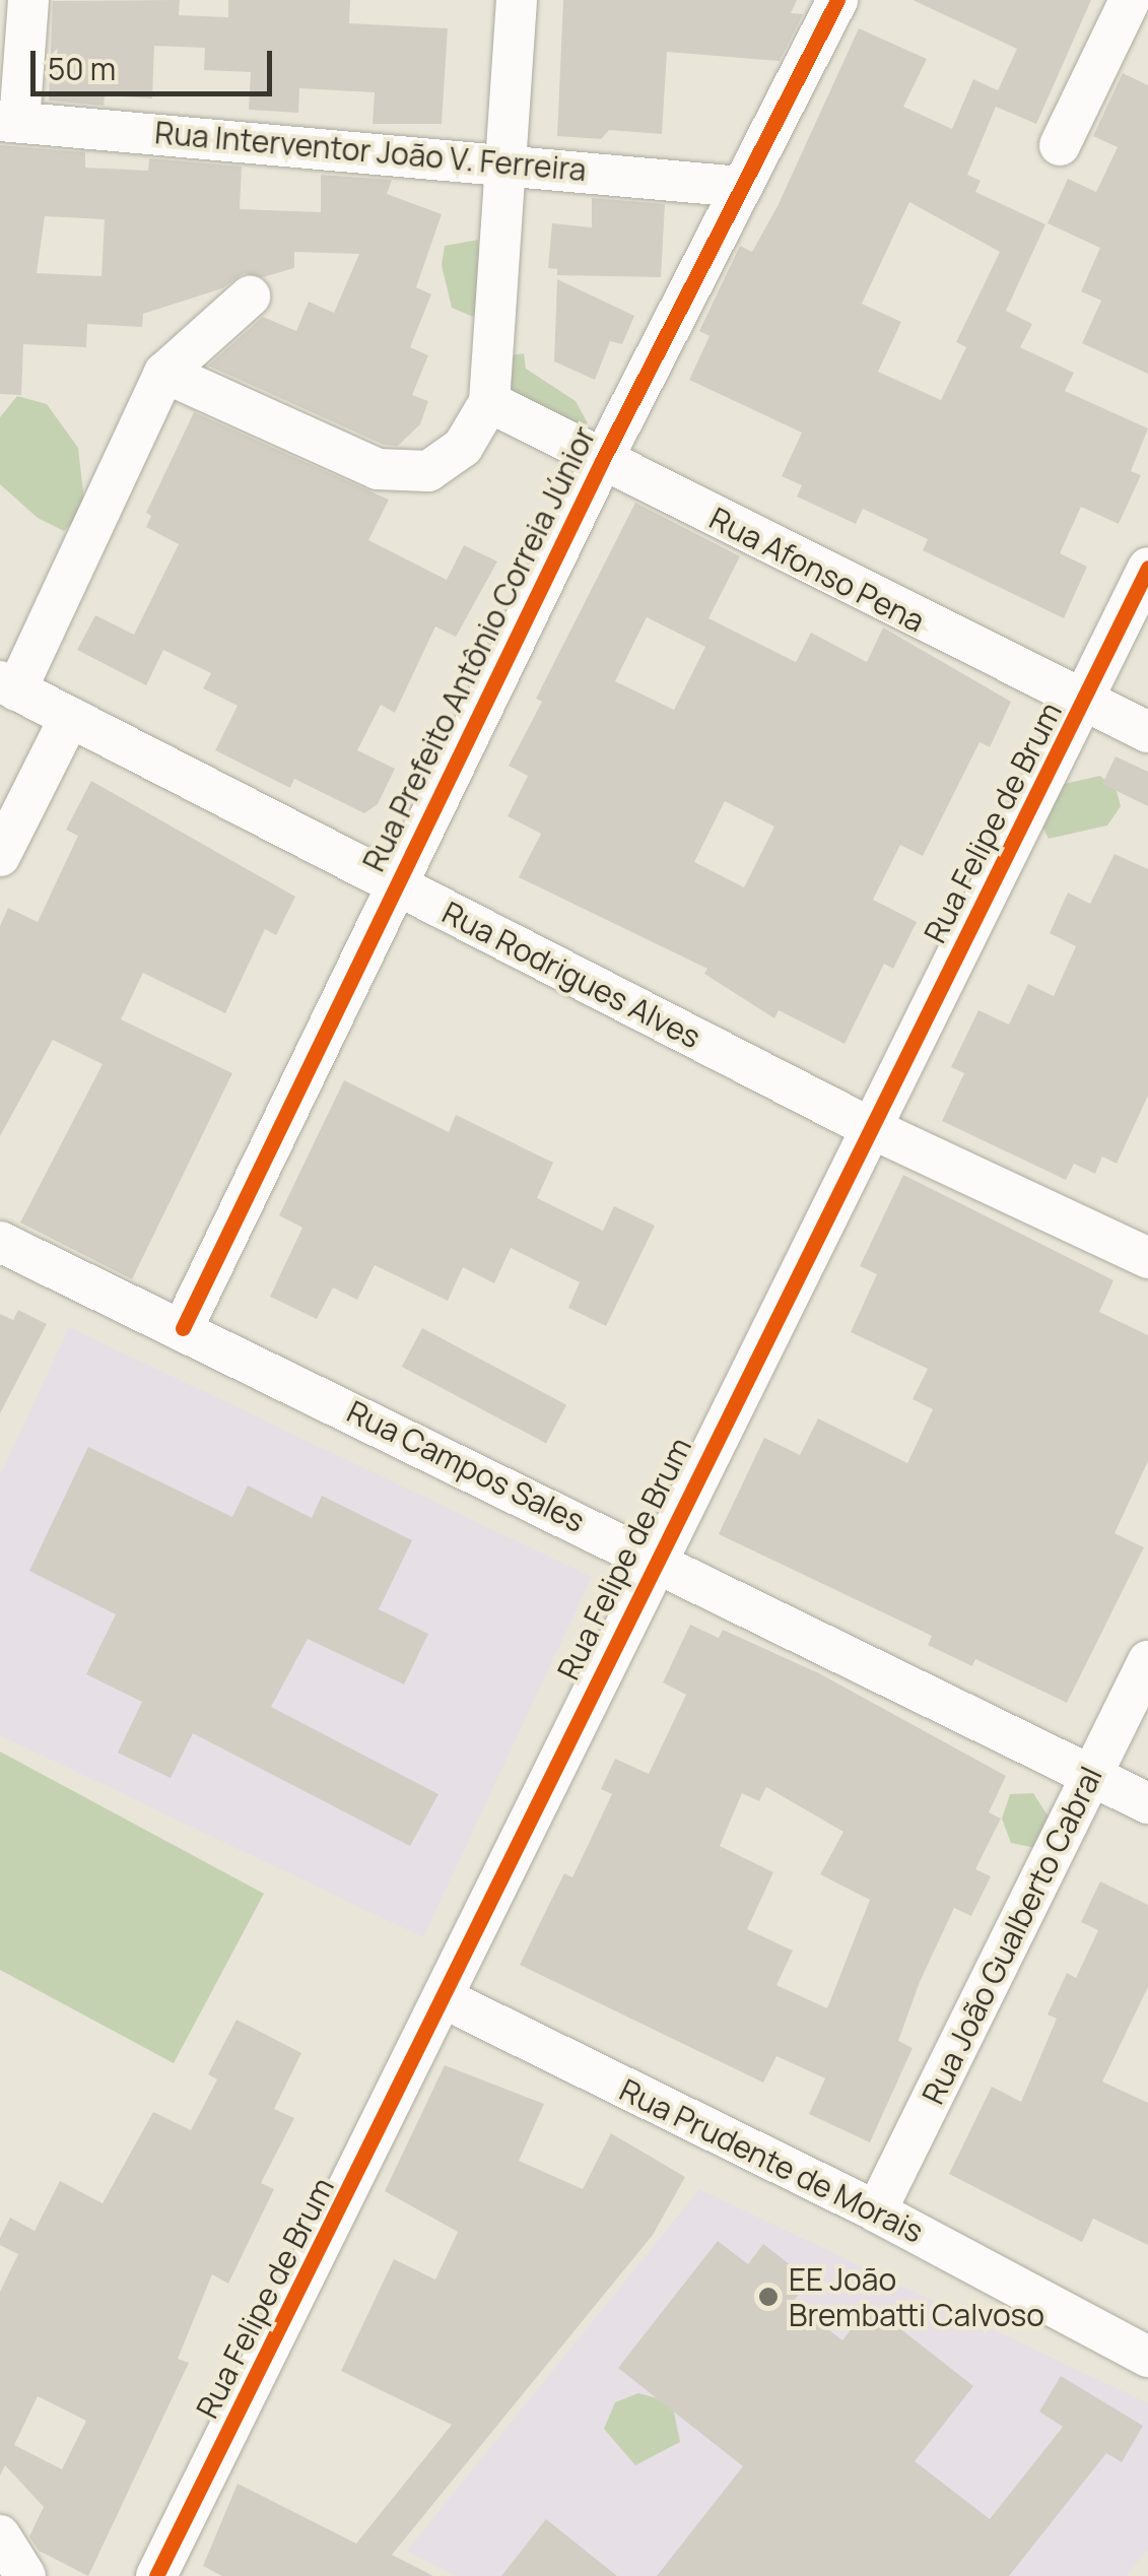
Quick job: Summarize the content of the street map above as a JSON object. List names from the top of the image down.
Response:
{
  "streets": {
    "street": [
      "Rua Interventor João V. Ferreira",
      "Rua Afonso Pena",
      "Rua Prefeito Antônio Correia Júnior",
      "Rua Felipe de Brum",
      "Rua Rodrigues Alves",
      "Rua Campos Sales",
      "Rua João Gualberto Cabral",
      "Rua Prudente de Morais"
    ]
  },
  "crossings": [
    ["Rua Interventor João V. Ferreira", "Rua Prefeito Antônio Correia Júnior"],
    ["Rua Afonso Pena", "Rua Prefeito Antônio Correia Júnior"],
    ["Rua Afonso Pena", "Rua Felipe de Brum"],
    ["Rua Prefeito Antônio Correia Júnior", "Rua Rodrigues Alves"],
    ["Rua Prefeito Antônio Correia Júnior", "Rua Campos Sales"],
    ["Rua Felipe de Brum", "Rua Rodrigues Alves"],
    ["Rua Felipe de Brum", "Rua Campos Sales"],
    ["Rua Felipe de Brum", "Rua Prudente de Morais"],
    ["Rua Campos Sales", "Rua João Gualberto Cabral"],
    ["Rua João Gualberto Cabral", "Rua Prudente de Morais"]
  ],
  "places": ["EE João Brembatti Calvoso"],
  "scale_bar": "50 m"
}
